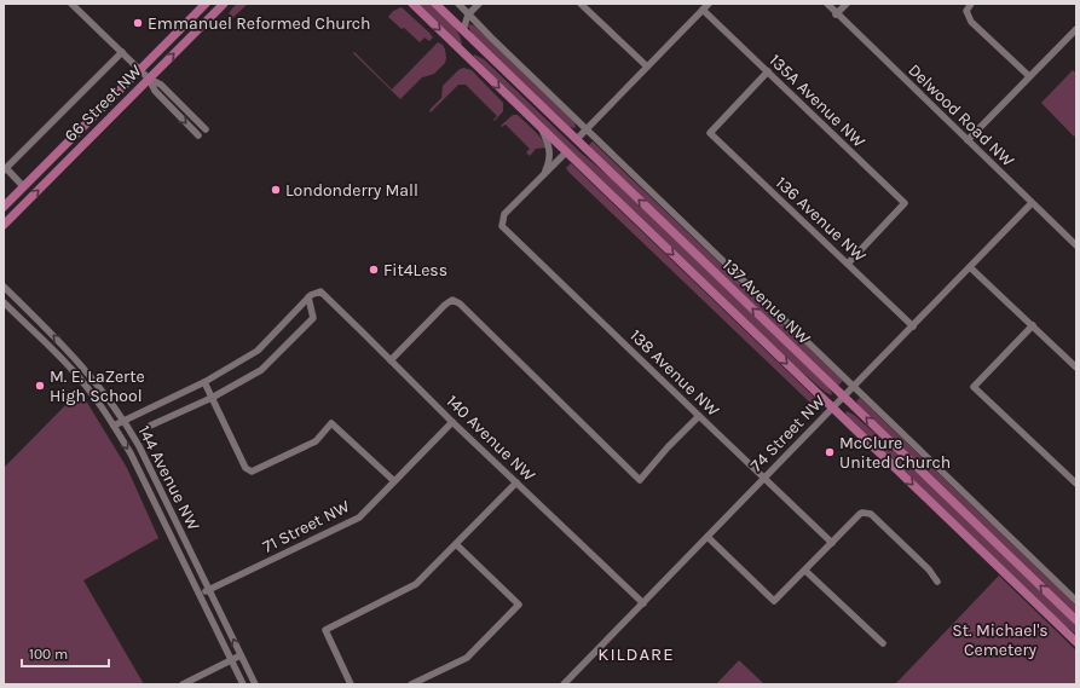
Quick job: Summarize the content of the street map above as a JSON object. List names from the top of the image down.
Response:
{
  "streets": {
    "main road": ["66 Street NW", "137 Avenue NW"],
    "street": [
      "135A Avenue NW",
      "Delwood Road NW",
      "136 Avenue NW",
      "138 Avenue NW",
      "74 Street NW",
      "140 Avenue NW",
      "144 Avenue NW",
      "71 Street NW"
    ]
  },
  "crossings": [
    ["135A Avenue NW", "136 Avenue NW"],
    ["Delwood Road NW", "74 Street NW"],
    ["136 Avenue NW", "74 Street NW"],
    ["137 Avenue NW", "138 Avenue NW"],
    ["137 Avenue NW", "74 Street NW"],
    ["138 Avenue NW", "74 Street NW"],
    ["74 Street NW", "140 Avenue NW"],
    ["140 Avenue NW", "71 Street NW"],
    ["144 Avenue NW", "71 Street NW"]
  ],
  "districts": ["KILDARE"],
  "parks": ["St. Michael's Cemetery"],
  "places": [
    "Emmanuel Reformed Church",
    "Londonderry Mall",
    "Fit4Less",
    "M. E. LaZerte High School",
    "McClure United Church"
  ],
  "scale_bar": "100 m"
}
